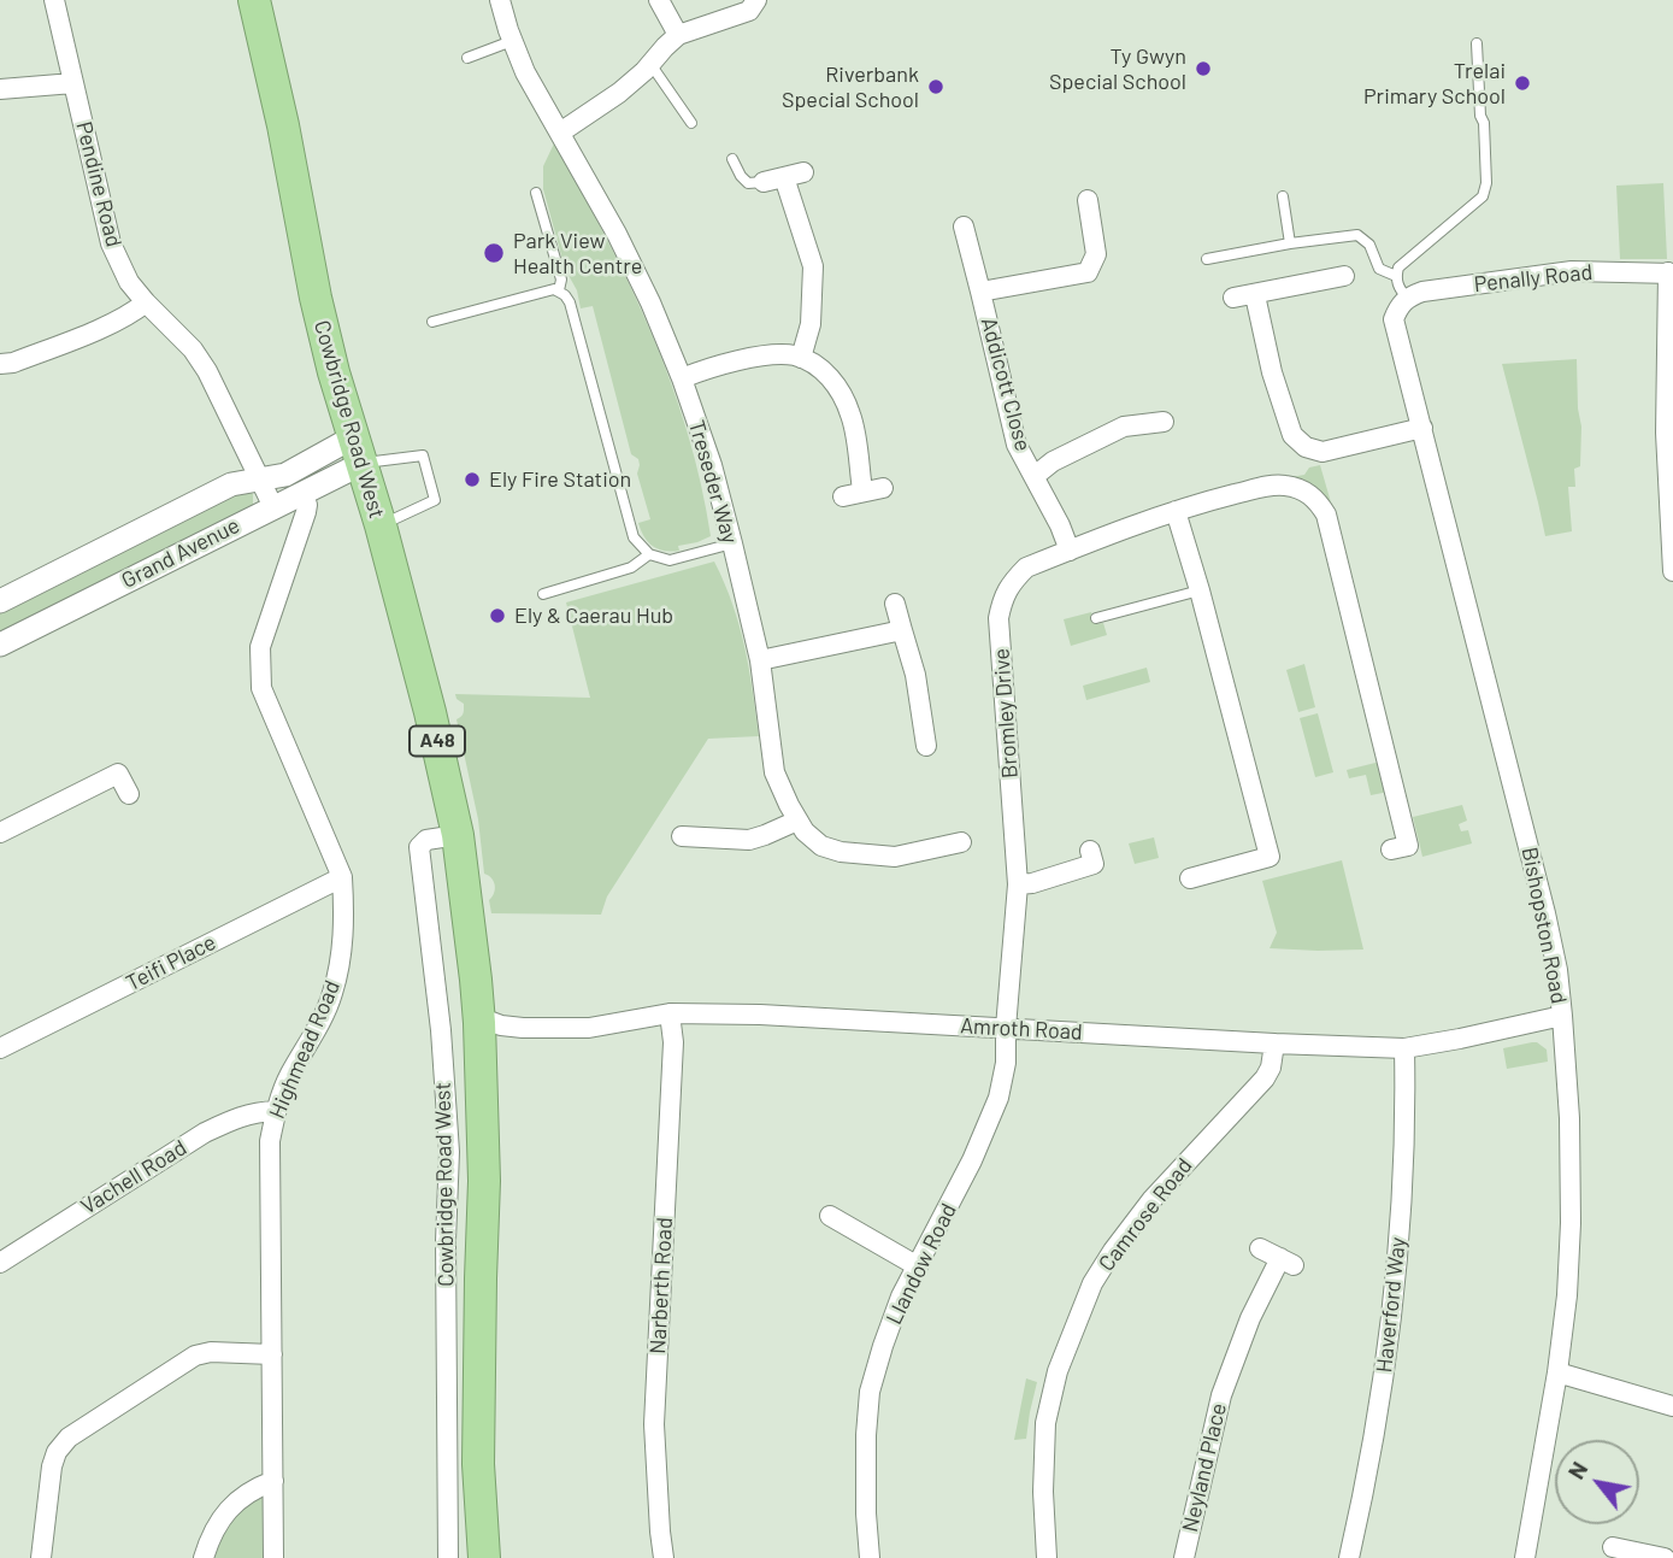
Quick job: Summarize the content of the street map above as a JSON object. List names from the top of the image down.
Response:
{
  "streets": {
    "highway": ["Cowbridge Road West", "A48"],
    "street": [
      "Pendine Road",
      "Penally Road",
      "Addicott Close",
      "Treseder Way",
      "Grand Avenue",
      "Bromley Drive",
      "Bishopston Road",
      "Teifi Place",
      "Amroth Road",
      "Highmead Road",
      "Vachell Road",
      "Camrose Road",
      "Llandow Road",
      "Narberth Road",
      "Haverford Way",
      "Neyland Place"
    ]
  },
  "crossings": [
    ["Pendine Road", "Grand Avenue"],
    ["Penally Road", "Bishopston Road"],
    ["Addicott Close", "Bromley Drive"],
    ["Cowbridge Road West", "Grand Avenue"],
    ["Cowbridge Road West", "Amroth Road"],
    ["Grand Avenue", "Highmead Road"],
    ["Bromley Drive", "Amroth Road"],
    ["Bromley Drive", "Llandow Road"],
    ["Bishopston Road", "Amroth Road"],
    ["Teifi Place", "Highmead Road"],
    ["Amroth Road", "Camrose Road"],
    ["Amroth Road", "Llandow Road"],
    ["Amroth Road", "Narberth Road"],
    ["Amroth Road", "Haverford Way"],
    ["Highmead Road", "Vachell Road"]
  ],
  "places": [
    "Ty Gwyn Special School",
    "Trelai Primary School",
    "Riverbank Special School",
    "Park View Health Centre",
    "Ely Fire Station",
    "Ely & Caerau Hub"
  ],
  "north": "top left"
}
